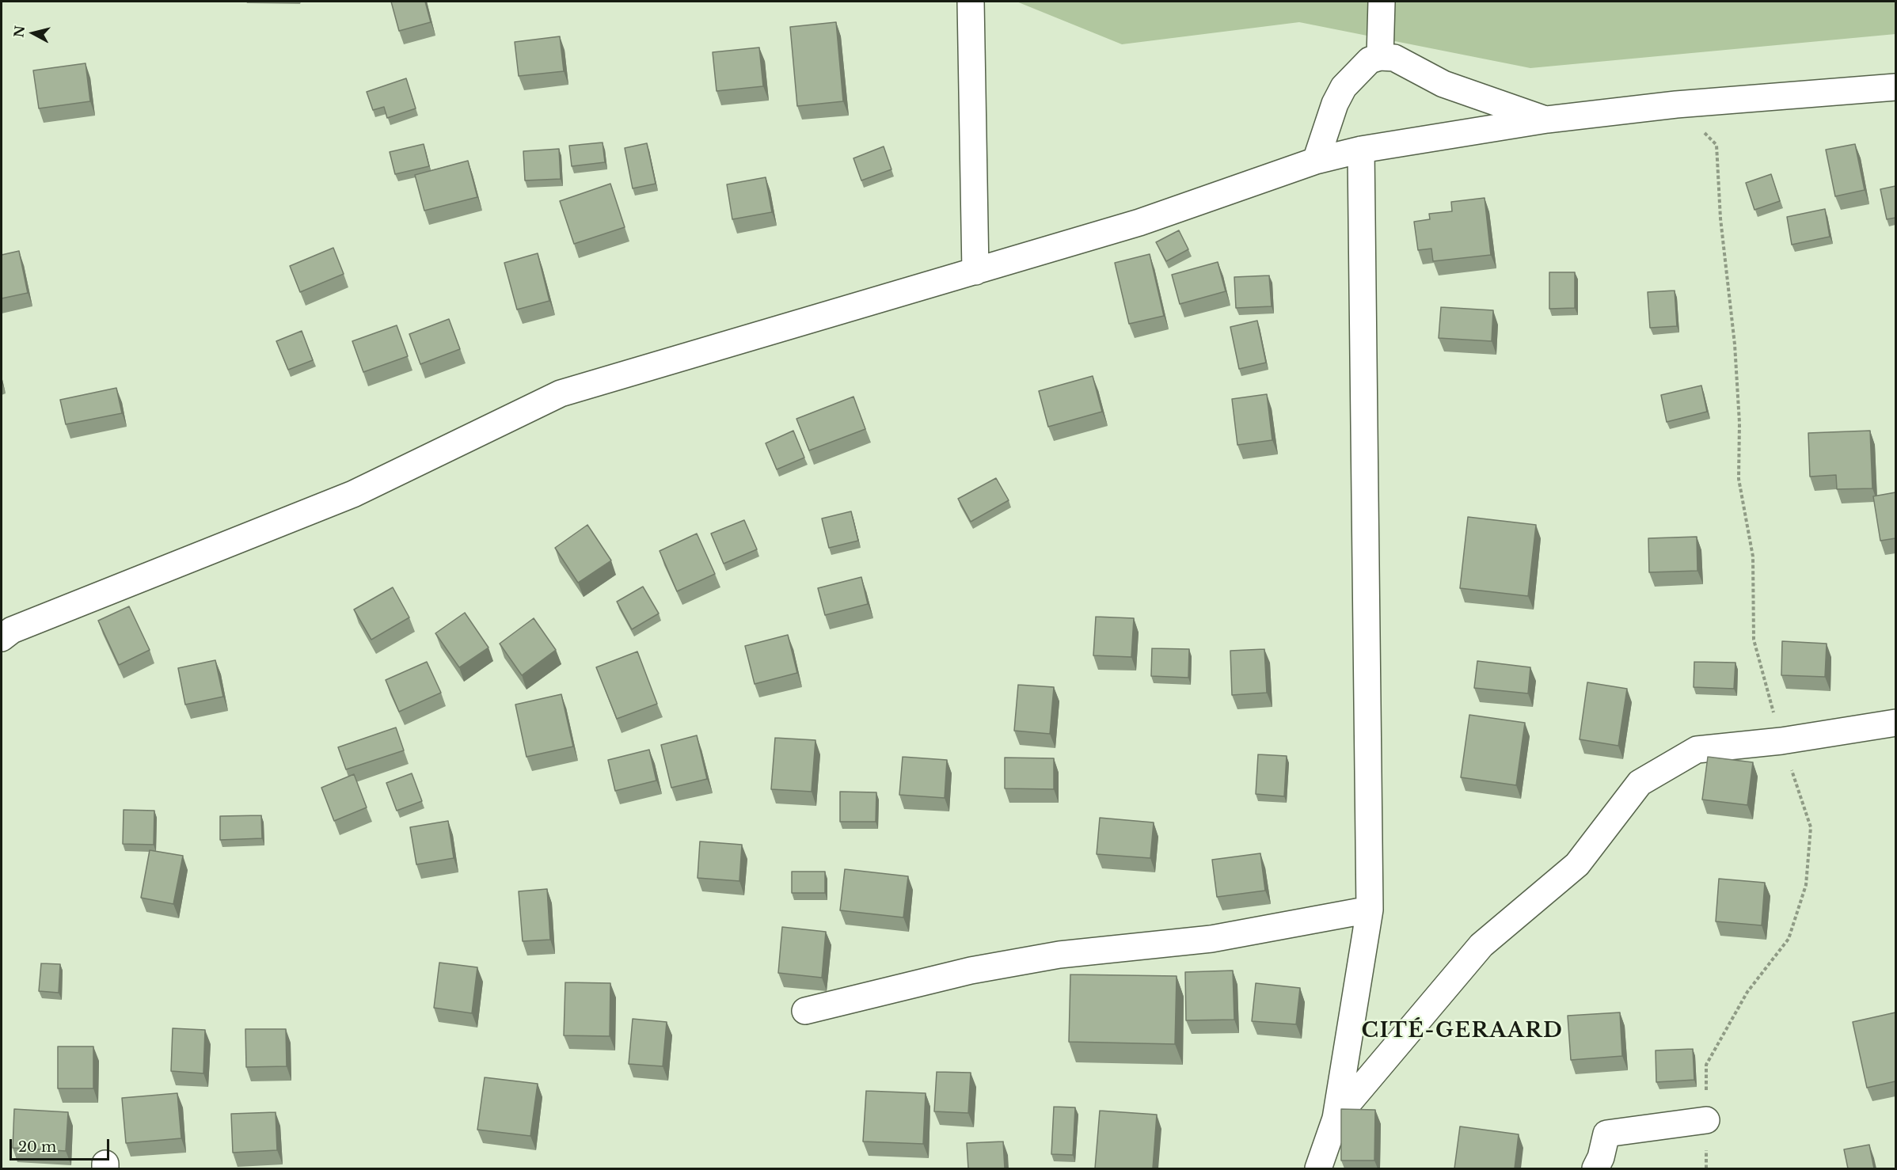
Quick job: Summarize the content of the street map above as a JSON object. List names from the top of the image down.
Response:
{
  "districts": ["CITÉ-GERAARD"],
  "scale_bar": "20 m",
  "north": "left"
}
